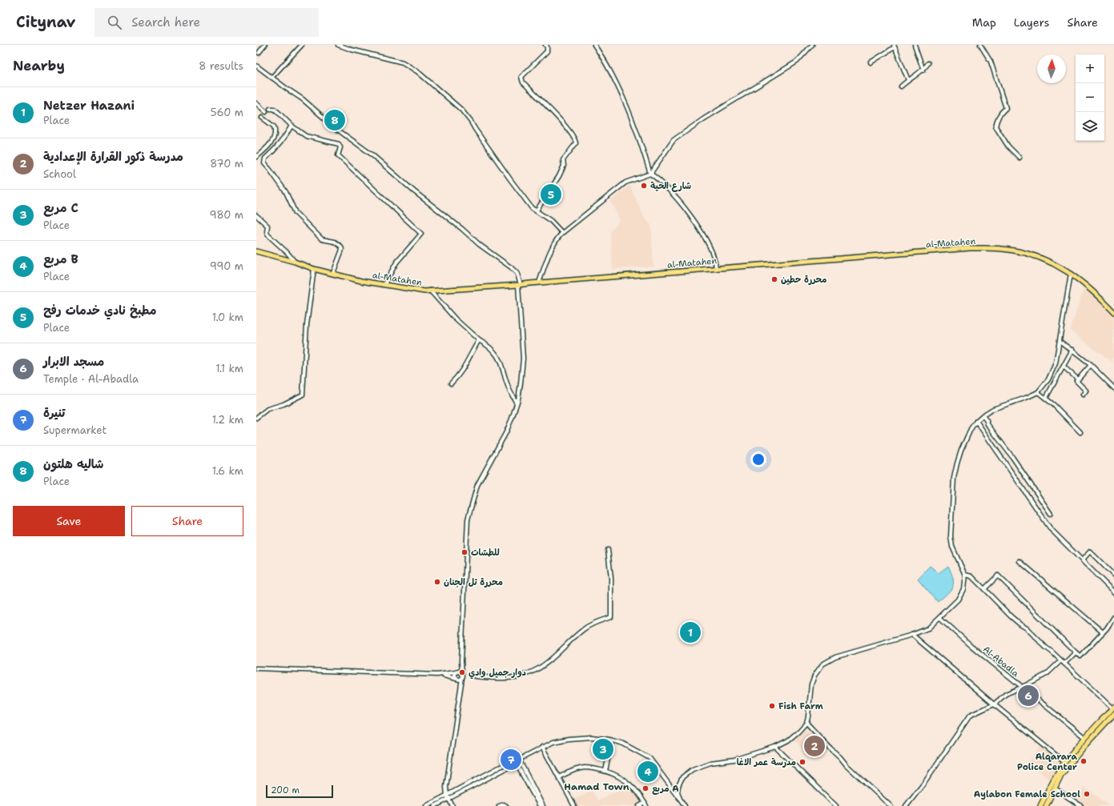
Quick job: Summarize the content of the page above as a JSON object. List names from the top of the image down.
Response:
{
  "streets": {
    "main road": ["al-Matahen"],
    "street": ["Al-Abadla"]
  },
  "districts": ["Hamad Town"],
  "places": [
    "شارع الحية",
    "محررة حطين",
    "للطشات",
    "محررة تل الجنان",
    "دوار جميل وادي",
    "Fish Farm",
    "Alqarara Police Center",
    "مدرسة عمر الاغا",
    "مربع A",
    "Aylabon Female School"
  ],
  "scale_bar": "200 m",
  "north": "top",
  "page": {
    "header": "Citynav",
    "search": "Search here",
    "nav": ["Map", "Layers", "Share"],
    "heading": ["Nearby", "8 results"],
    "map_buttons": ["+", "−"],
    "list": [
      {
        "mark": "1",
        "name": "Netzer Hazani",
        "note": "Place",
        "value": "560 m"
      },
      {
        "mark": "2",
        "name": "مدرسة ذكور القرارة الإعدادية",
        "note": "School",
        "value": "870 m"
      },
      {
        "mark": "3",
        "name": "مربع C",
        "note": "Place",
        "value": "980 m"
      },
      {
        "mark": "4",
        "name": "مربع B",
        "note": "Place",
        "value": "990 m"
      },
      {
        "mark": "5",
        "name": "مطبخ نادي خدمات رفح",
        "note": "Place",
        "value": "1.0 km"
      },
      {
        "mark": "6",
        "name": "مسجد الابرار",
        "note": "Temple · Al-Abadla",
        "value": "1.1 km"
      },
      {
        "mark": "7",
        "name": "تنيرة",
        "note": "Supermarket",
        "value": "1.2 km"
      },
      {
        "mark": "8",
        "name": "شاليه هلتون",
        "note": "Place",
        "value": "1.6 km"
      }
    ],
    "pins": [
      "8",
      "5",
      "1",
      "6",
      "2",
      "3",
      "7",
      "4"
    ],
    "buttons": ["Save", "Share"],
    "scale": "200 m"
  }
}
